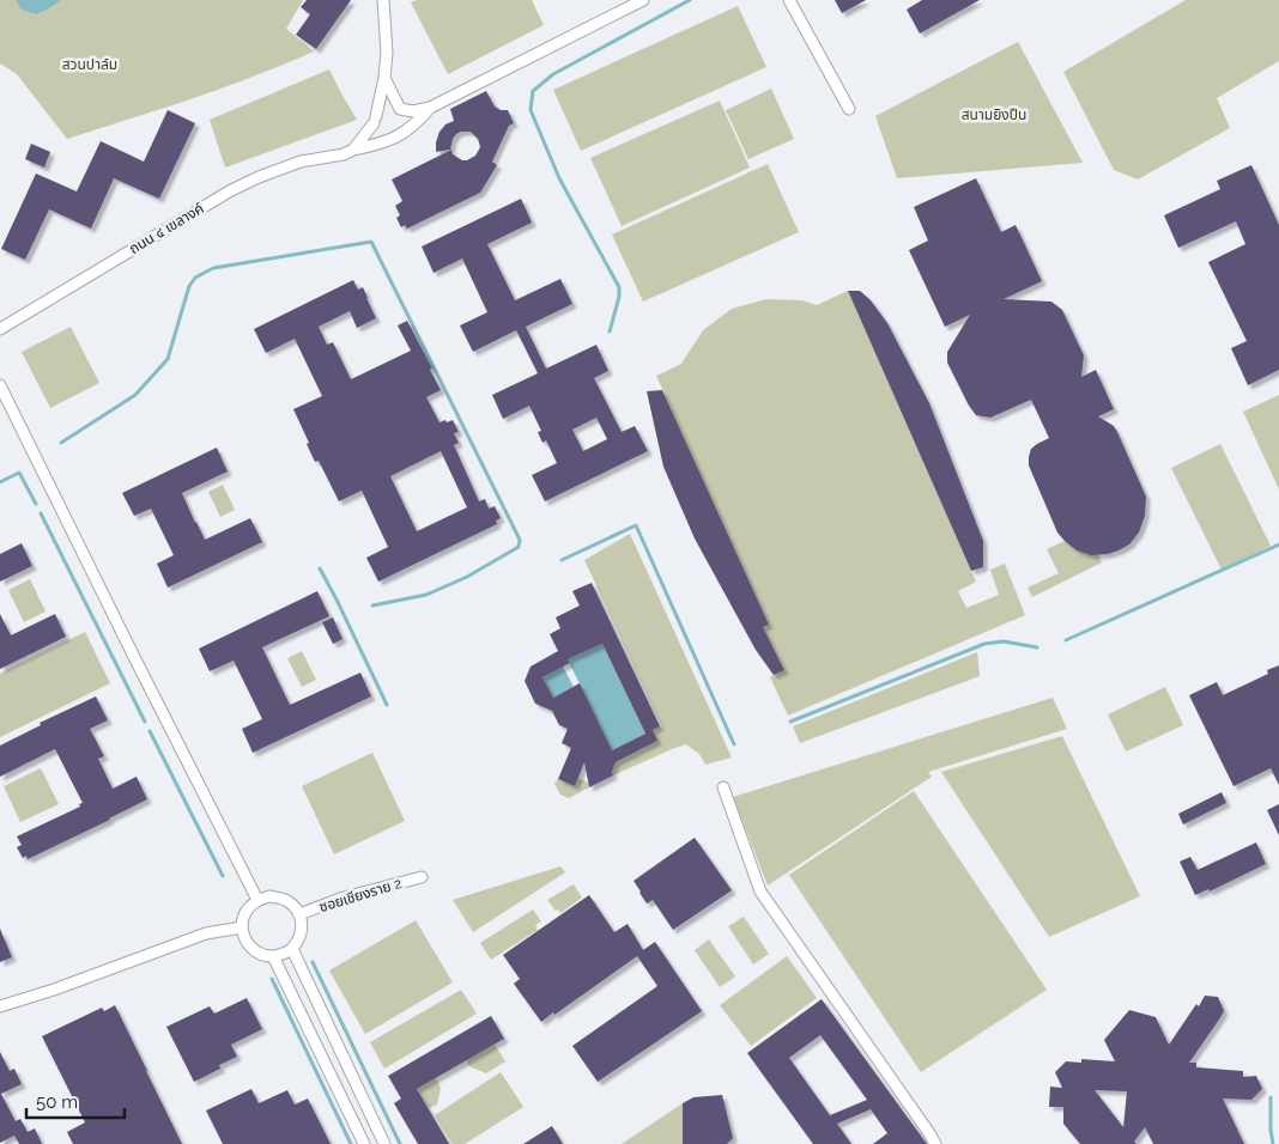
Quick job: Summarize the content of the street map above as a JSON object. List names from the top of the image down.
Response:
{
  "streets": {
    "street": ["ถนน ๔ เขลางค์", "ซอยเชียงราย 2"]
  },
  "parks": ["สวนปาล์ม", "สนามยิงปืน"],
  "scale_bar": "50 m"
}
